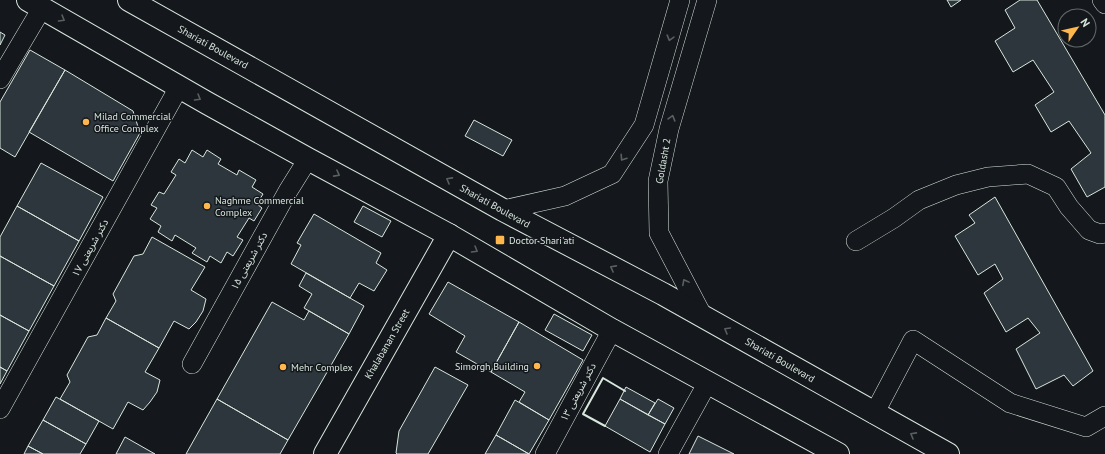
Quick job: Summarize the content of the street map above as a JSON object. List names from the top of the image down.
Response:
{
  "streets": {
    "main road": ["Shariati Boulevard", "Khalabanan Street"],
    "street": [
      "Goldasht 2",
      "۱۷ دکتر شریعتی",
      "۱۵ دکتر شریعتی",
      "۱۳ دکتر شریعتی"
    ]
  },
  "crossings": [
    ["Shariati Boulevard", "Goldasht 2"]
  ],
  "one_way": ["Goldasht 2"],
  "places": {
    "other": [
      "Milad Commercial Office Complex",
      "Naghme Commercial Complex",
      "Simorgh Building",
      "Mehr Complex"
    ],
    "transit": ["Doctor Shari'ati"]
  },
  "north": "top right"
}
